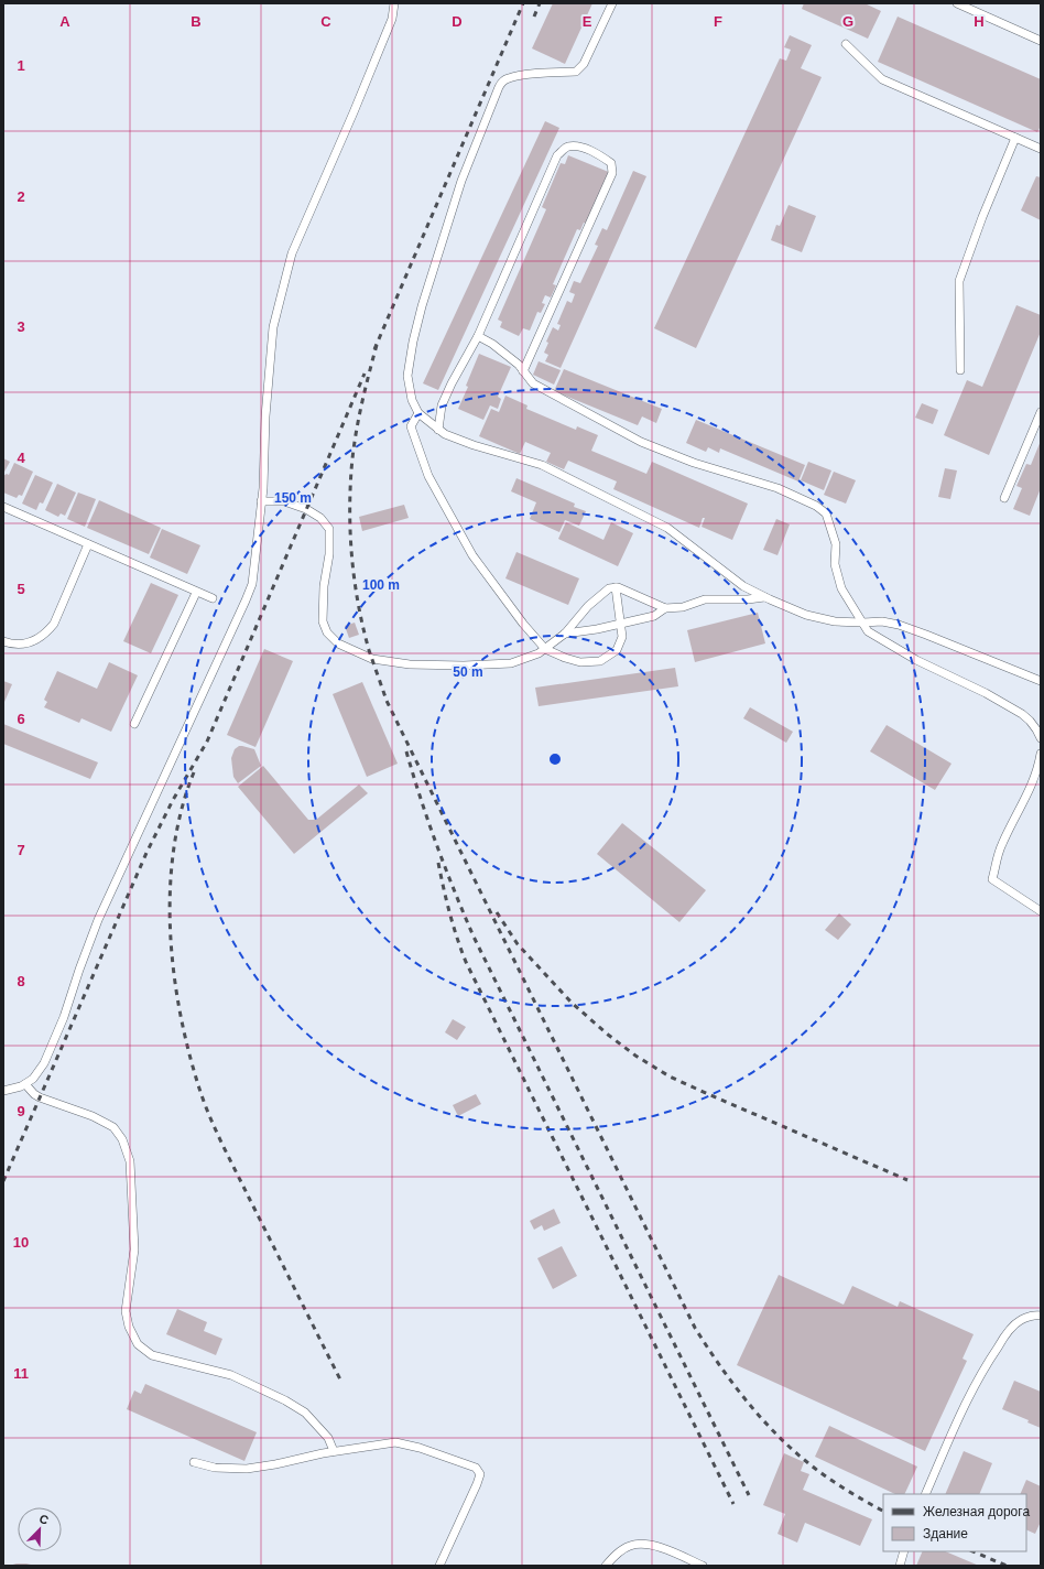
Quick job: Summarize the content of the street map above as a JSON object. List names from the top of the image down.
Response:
{
  "legend": ["Железная дорога", "Здание"],
  "north": "top right",
  "grid": {
    "columns": [
      "A",
      "B",
      "C",
      "D",
      "E",
      "F",
      "G",
      "H"
    ],
    "rows": [
      "1",
      "2",
      "3",
      "4",
      "5",
      "6",
      "7",
      "8",
      "9",
      "10",
      "11"
    ]
  },
  "rings": ["150 m", "100 m", "50 m"]
}
